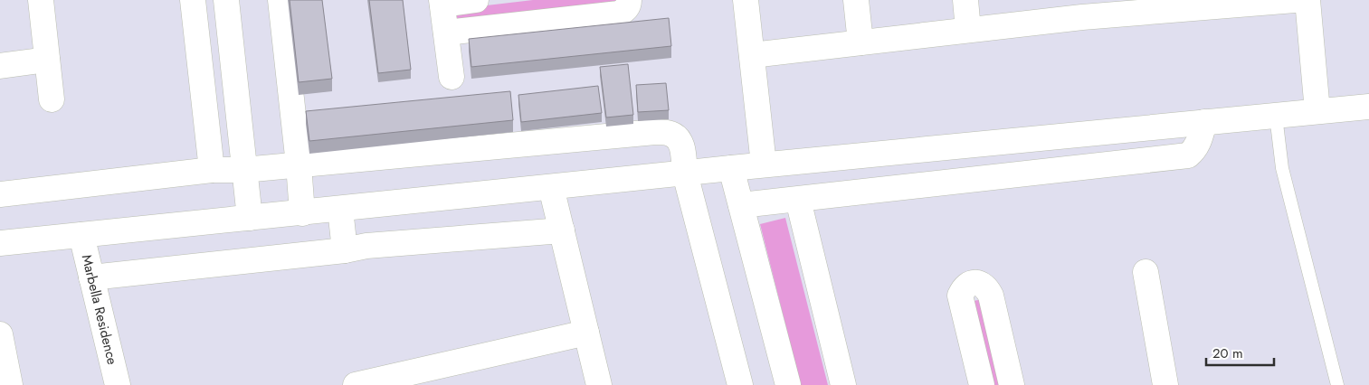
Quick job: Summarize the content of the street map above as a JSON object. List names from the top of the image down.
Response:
{
  "streets": {
    "street": ["Marbella Residence"]
  },
  "scale_bar": "20 m"
}
